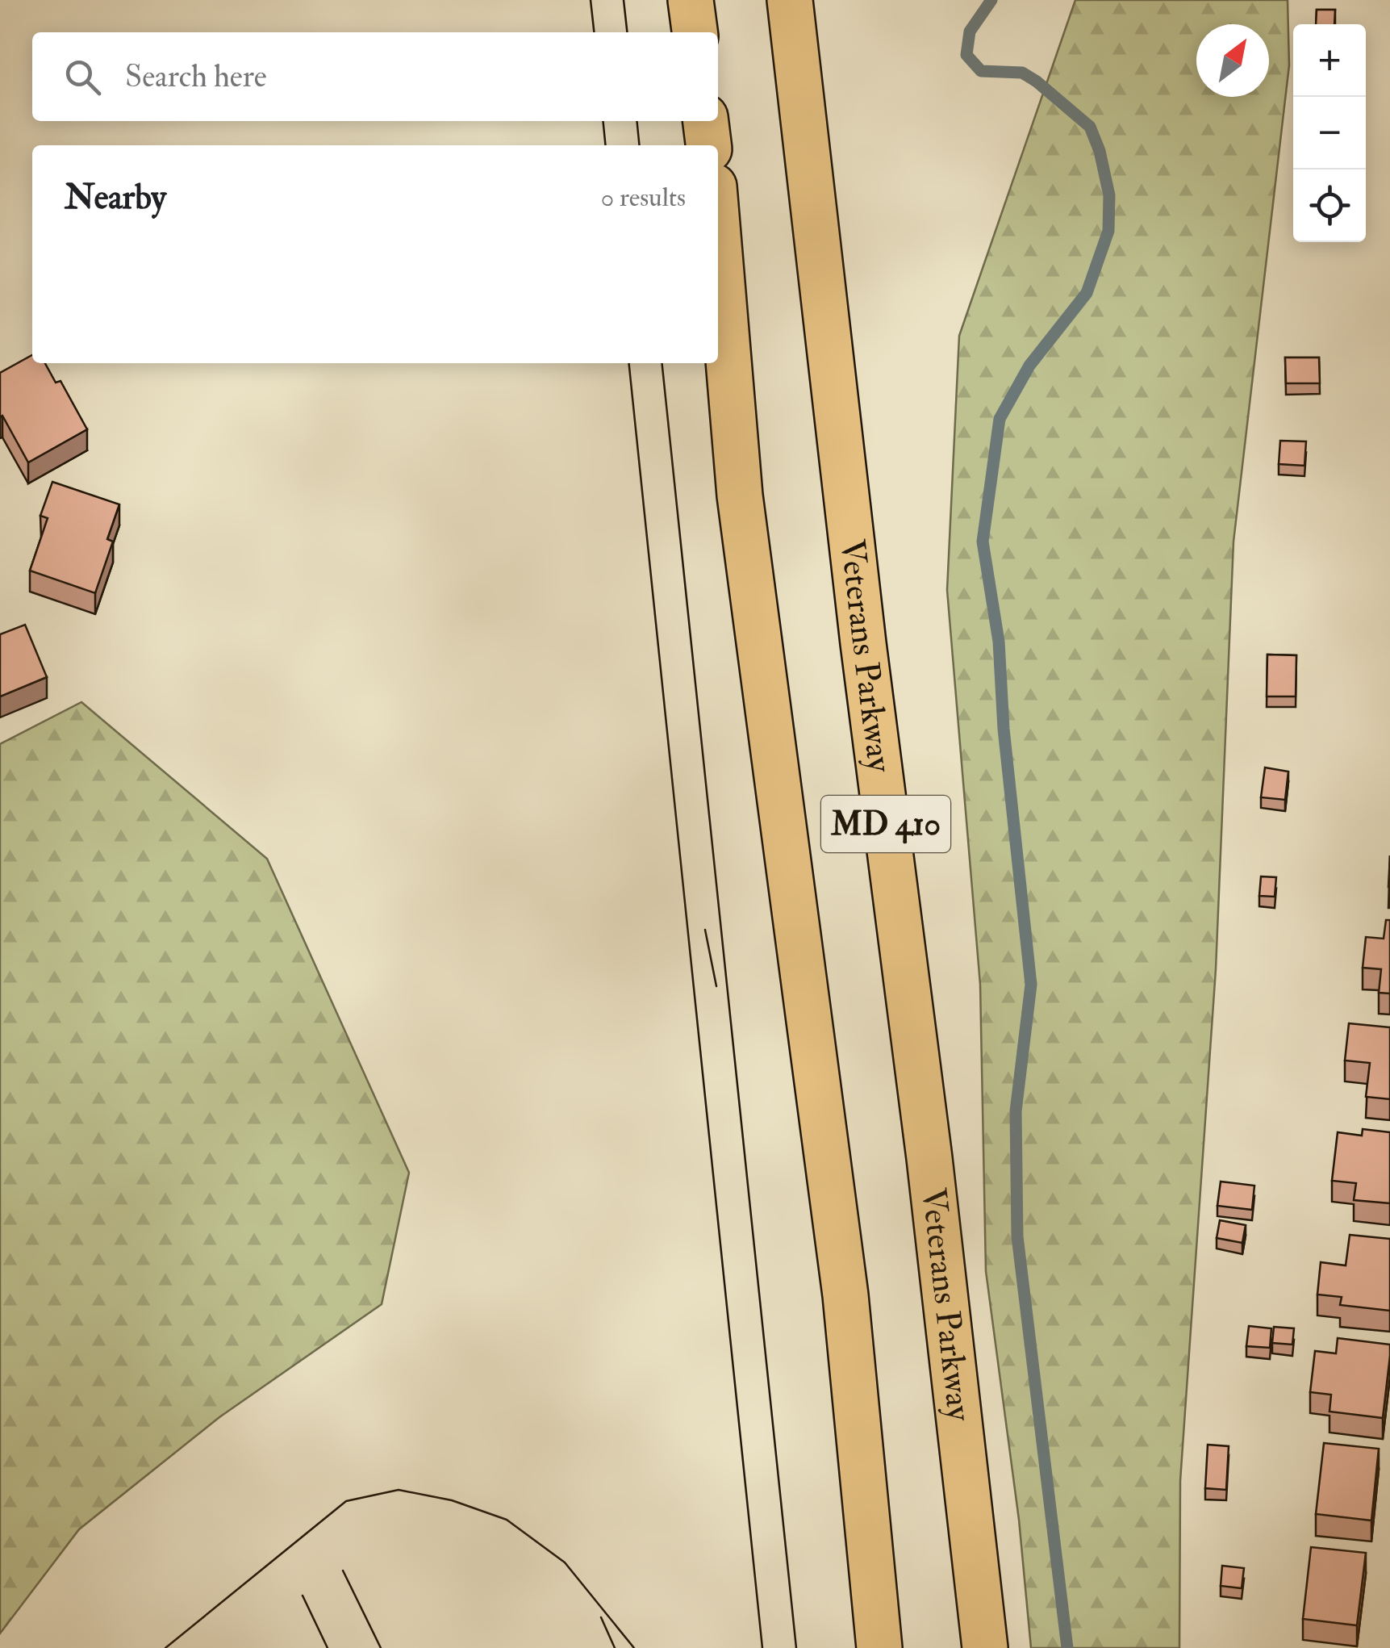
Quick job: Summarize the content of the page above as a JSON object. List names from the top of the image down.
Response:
{
  "streets": {
    "main road": ["Veterans Parkway", "MD 410"]
  },
  "north": "top right",
  "page": {
    "map_buttons": ["+", "−"],
    "search": "Search here",
    "heading": ["Nearby", "0 results"]
  }
}
